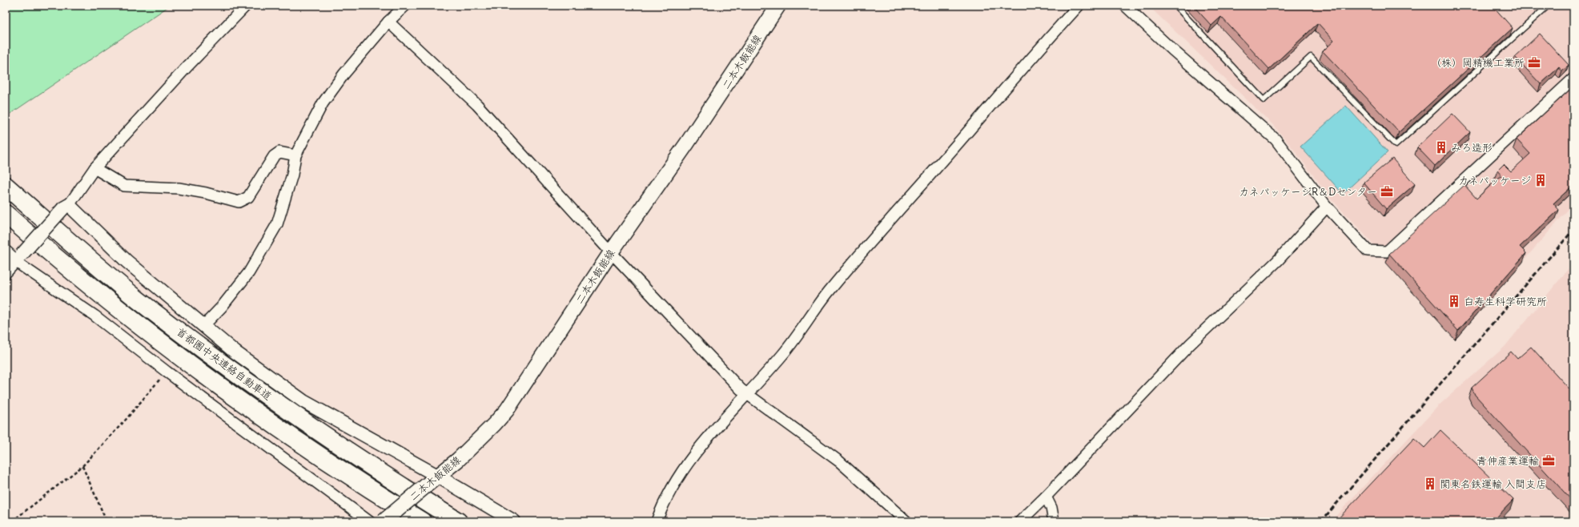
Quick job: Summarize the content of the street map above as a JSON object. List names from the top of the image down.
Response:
{
  "streets": {
    "highway": ["首都圏中央連絡自動車道"],
    "main road": ["二本木飯能線"]
  },
  "places": {
    "office": ["（株）岡精機工業所", "カネパッケージR＆Dセンター", "青伸産業運輸"],
    "building": [
      "みろ造形",
      "カネパッケージ",
      "白寿生科学研究所",
      "関東名鉄運輸 入間支店"
    ]
  }
}
